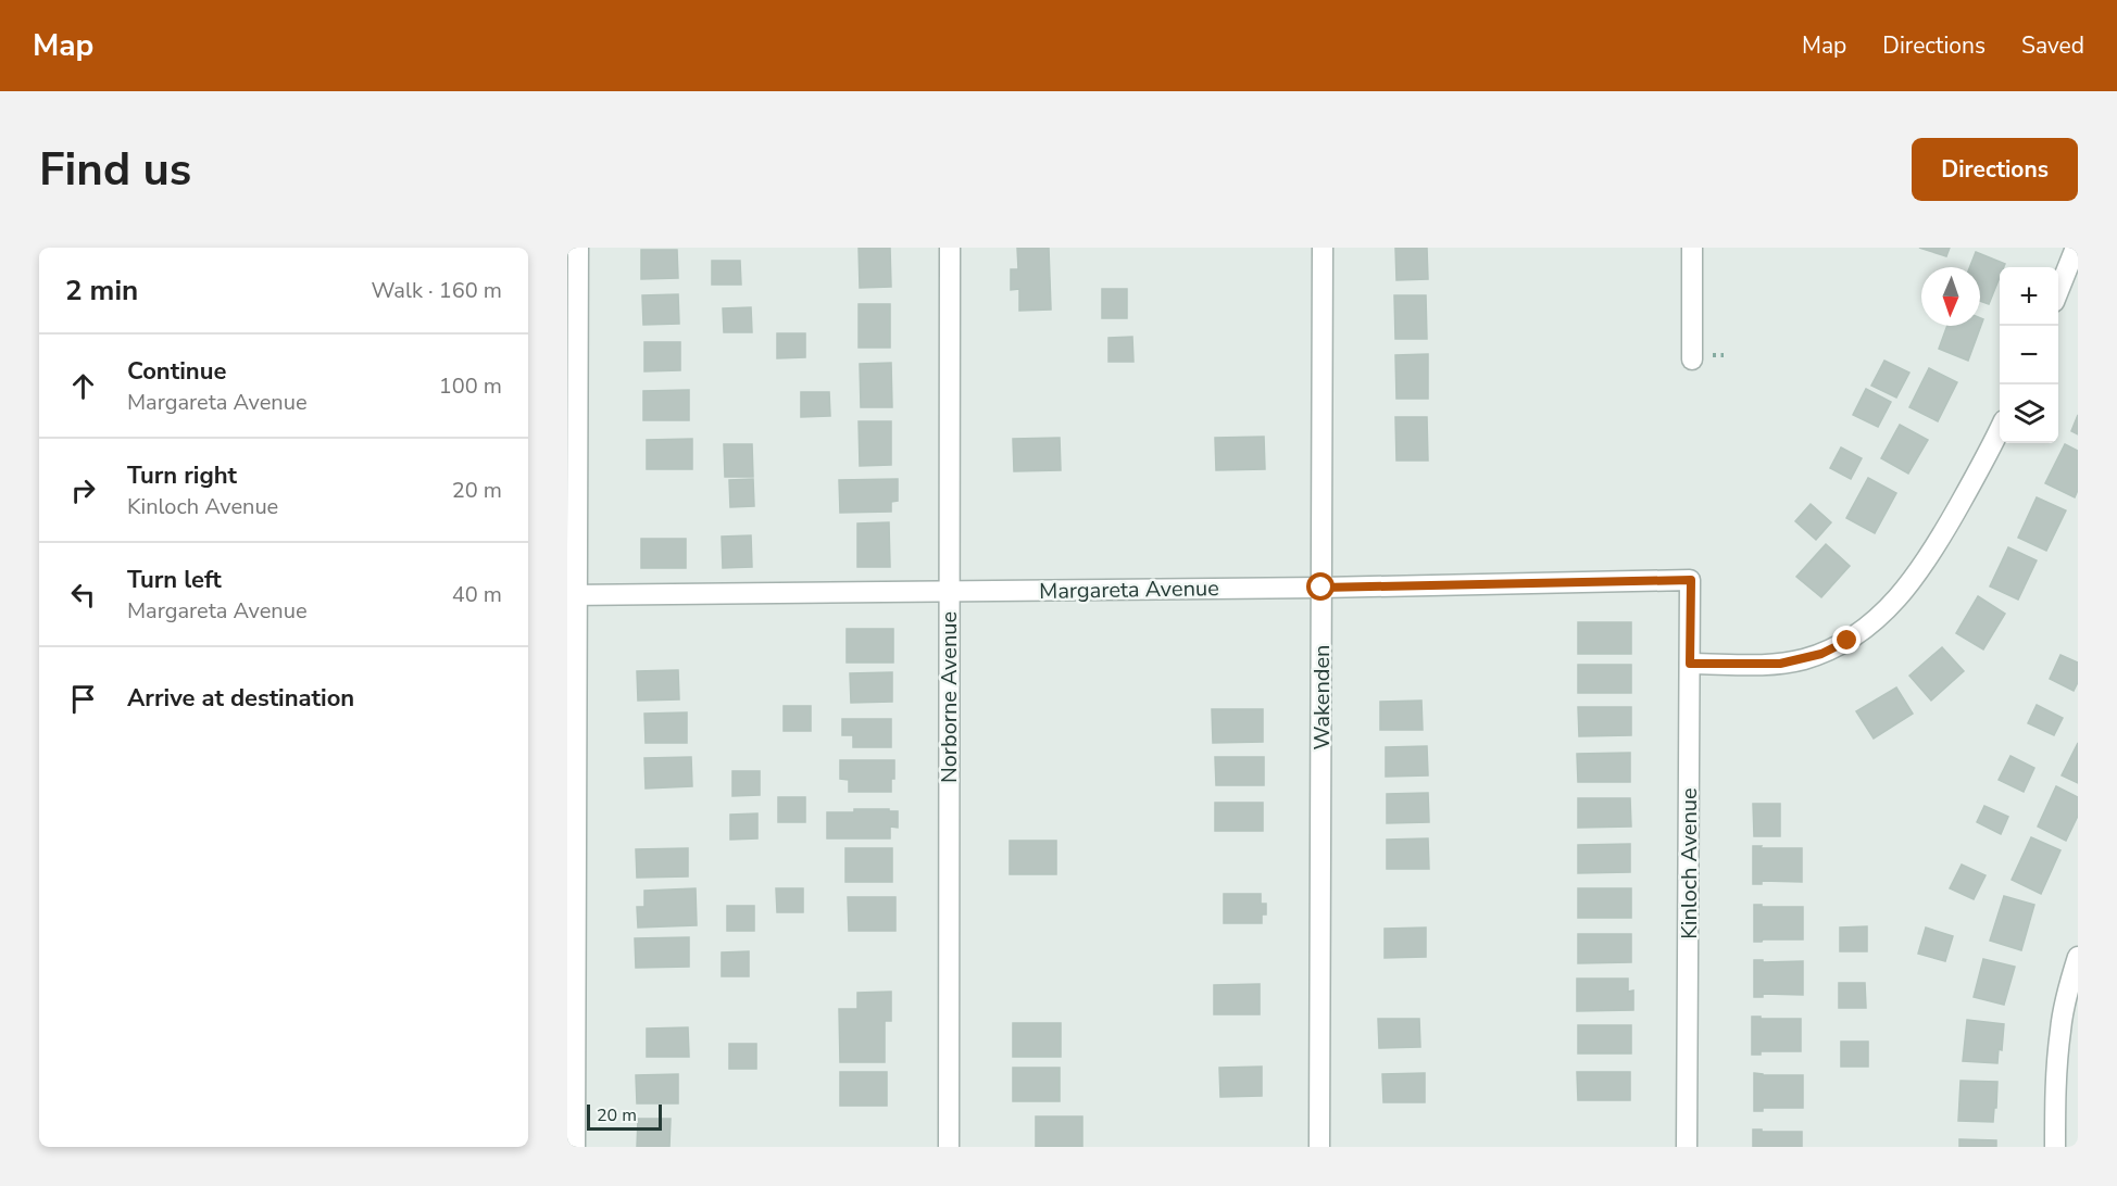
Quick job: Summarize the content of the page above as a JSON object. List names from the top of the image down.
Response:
{
  "streets": {
    "street": [
      "Margareta Avenue",
      "Norborne Avenue",
      "Wakenden",
      "Kinloch Avenue"
    ]
  },
  "crossings": [
    ["Margareta Avenue", "Norborne Avenue"],
    ["Margareta Avenue", "Wakenden"],
    ["Margareta Avenue", "Kinloch Avenue"]
  ],
  "scale_bar": "20 m",
  "north": "bottom",
  "page": {
    "header": "Map",
    "nav": ["Map", "Directions", "Saved"],
    "buttons": "Directions",
    "title": "Find us",
    "heading": ["2 min", "Walk · 160 m"],
    "map_buttons": ["+", "−"],
    "list": [
      ["Continue", "Margareta Avenue", "100 m"],
      ["Turn right", "Kinloch Avenue", "20 m"],
      ["Turn left", "Margareta Avenue", "40 m"],
      "Arrive at destination"
    ],
    "scale": "20 m"
  }
}
